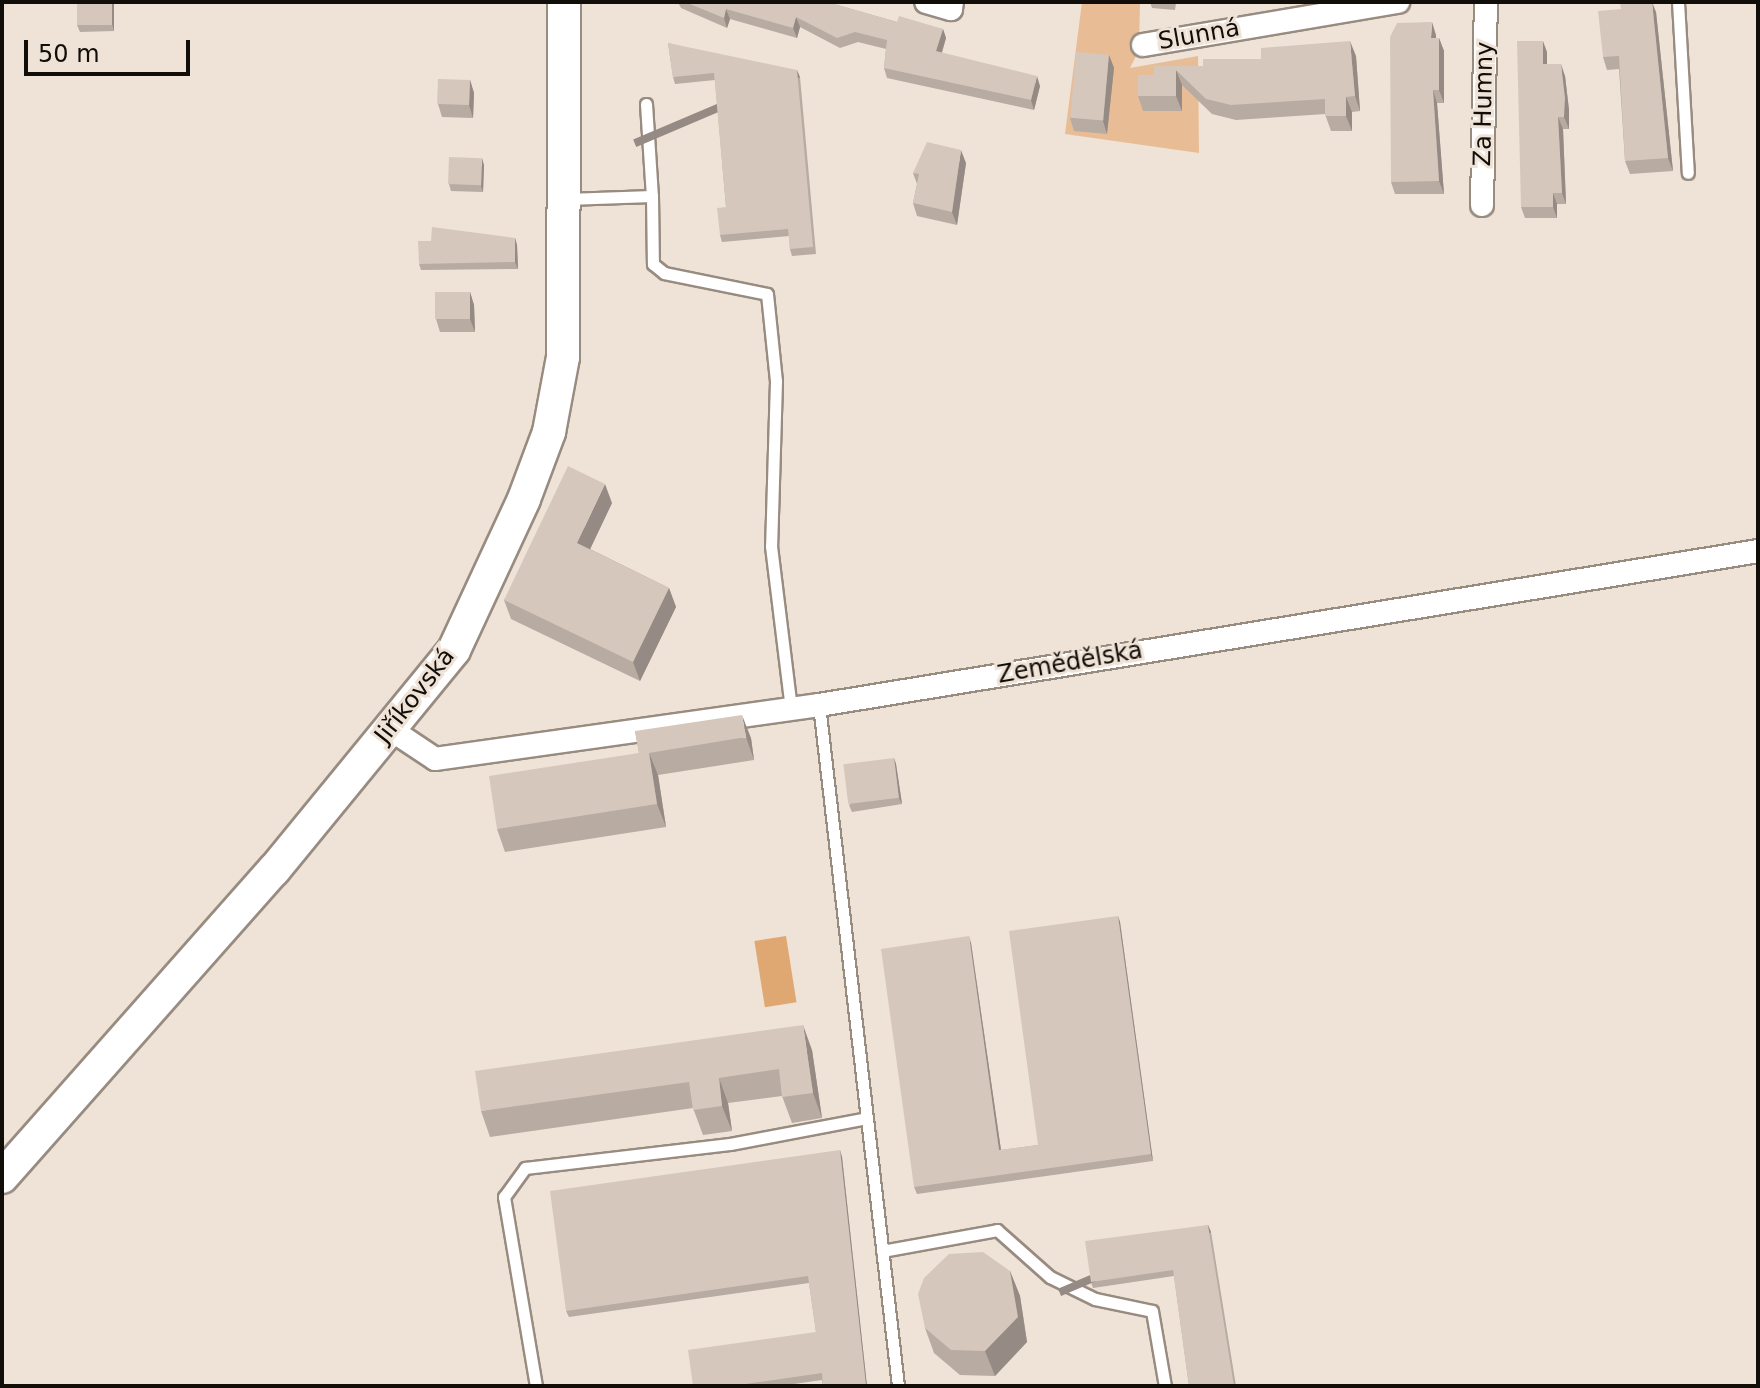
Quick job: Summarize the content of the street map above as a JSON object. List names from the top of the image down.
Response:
{
  "streets": {
    "street": [
      "Slunná",
      "Za Humny",
      "Zemědělská",
      "Jiříkovská"
    ]
  },
  "crossings": [
    ["Zemědělská", "Jiříkovská"]
  ],
  "scale_bar": "50 m"
}
